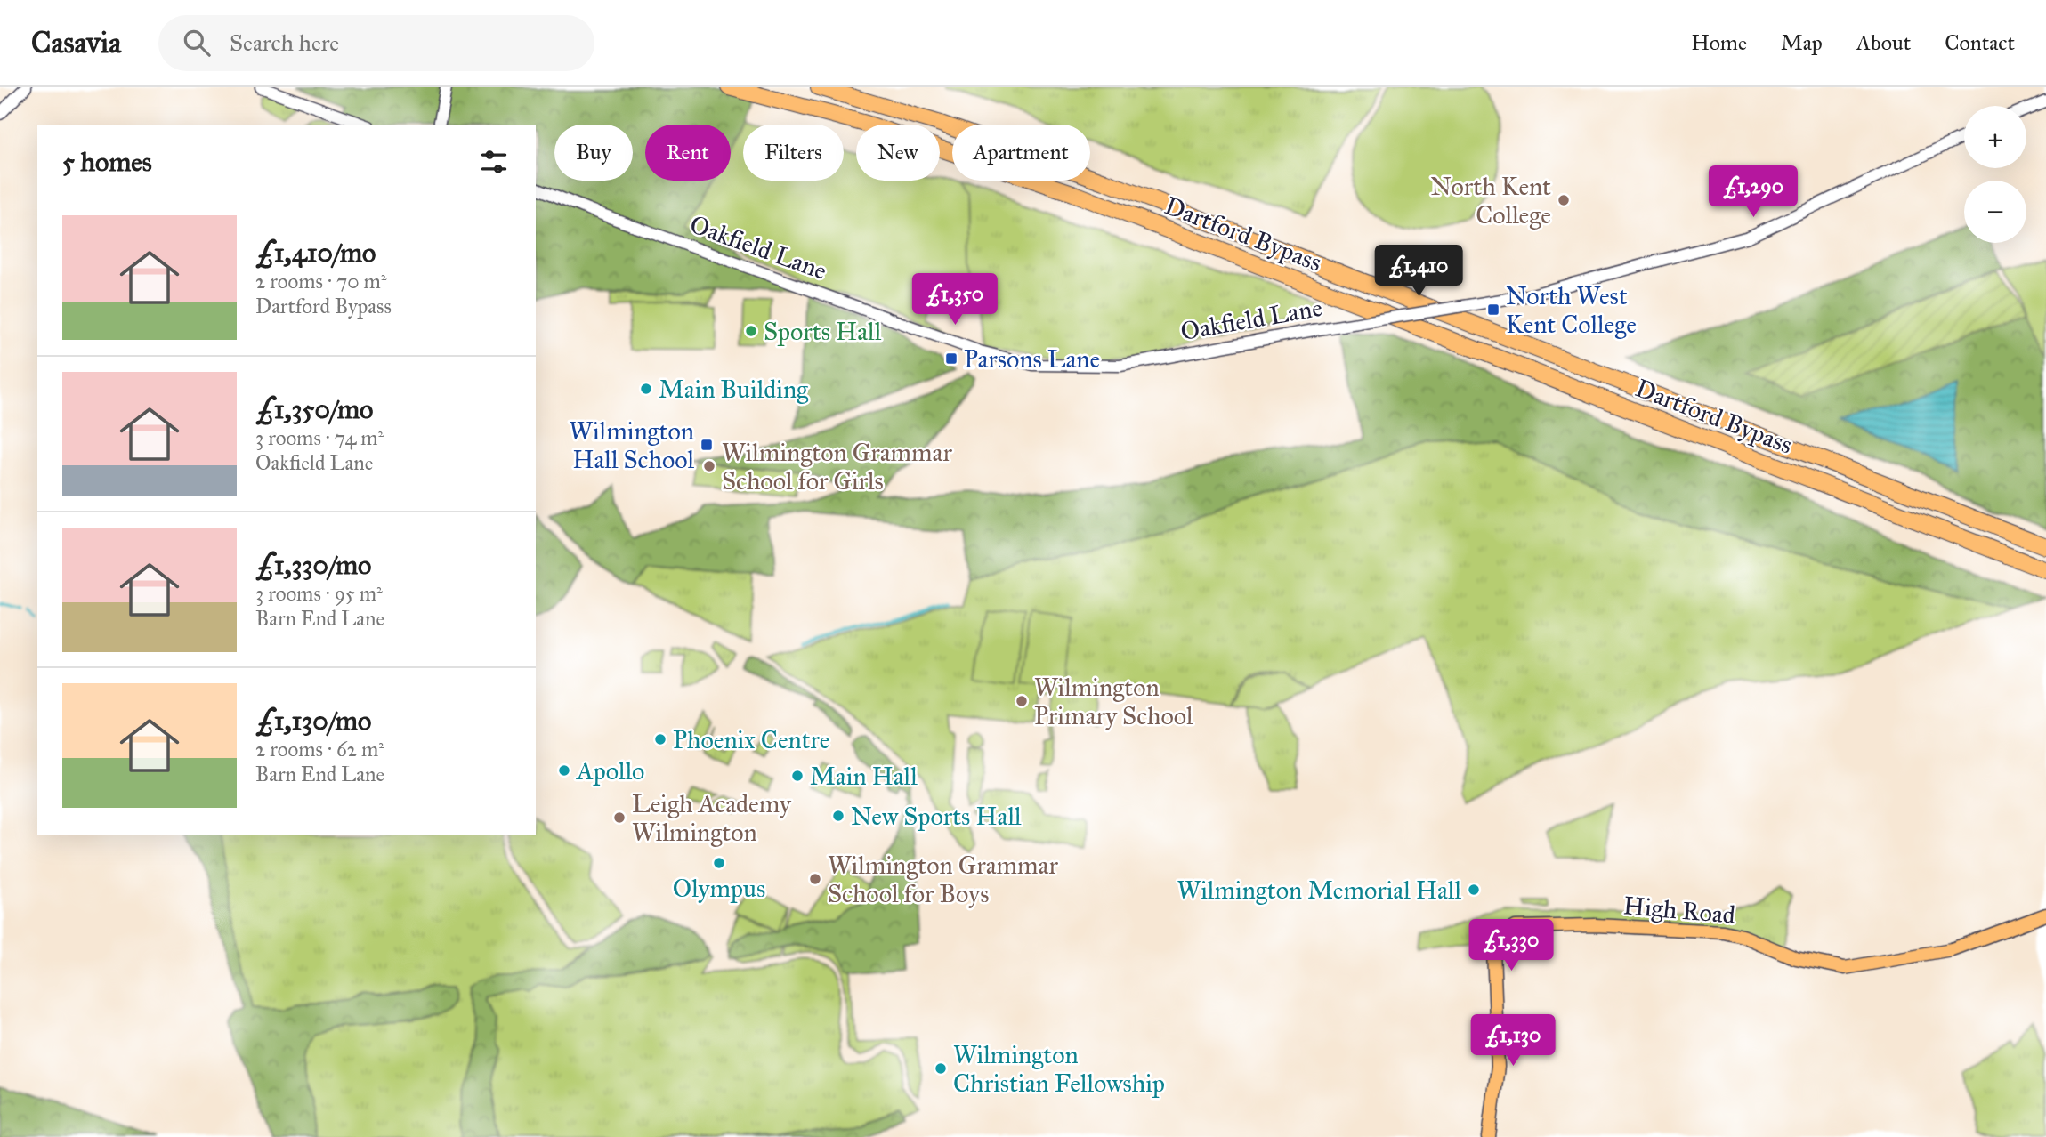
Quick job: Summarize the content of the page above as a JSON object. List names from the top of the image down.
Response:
{
  "streets": {
    "highway": ["Dartford Bypass"],
    "main road": ["High Road"],
    "street": ["Oakfield Lane"]
  },
  "places": {
    "other": [
      "North Kent College",
      "Sports Hall",
      "Main Building",
      "Wilmington Grammar School for Girls",
      "Wilmington Primary School",
      "Phoenix Centre",
      "Apollo",
      "Main Hall",
      "New Sports Hall",
      "Leigh Academy Wilmington",
      "Olympus",
      "Wilmington Grammar School for Boys",
      "Wilmington Memorial Hall",
      "Wilmington Christian Fellowship"
    ],
    "transit": ["North West Kent College", "Parsons Lane", "Wilmington Hall School"]
  },
  "page": {
    "header": "Casavia",
    "search": "Search here",
    "nav": [
      "Home",
      "Map",
      "About",
      "Contact"
    ],
    "map_buttons": ["+", "−"],
    "chip": [
      "Buy",
      "Rent",
      "Filters",
      "New",
      "Apartment"
    ],
    "heading": "5 homes",
    "price": [
      "£1,290",
      "£1,410",
      "£1,350",
      "£1,330",
      "£1,130"
    ],
    "list": [
      {
        "name": "£1,410/mo",
        "note": "2 rooms · 70 m² · Dartford Bypass"
      },
      {
        "name": "£1,350/mo",
        "note": "3 rooms · 74 m² · Oakfield Lane"
      },
      {
        "name": "£1,330/mo",
        "note": "3 rooms · 95 m² · Barn End Lane"
      },
      {
        "name": "£1,130/mo",
        "note": "2 rooms · 62 m² · Barn End Lane"
      }
    ]
  }
}
